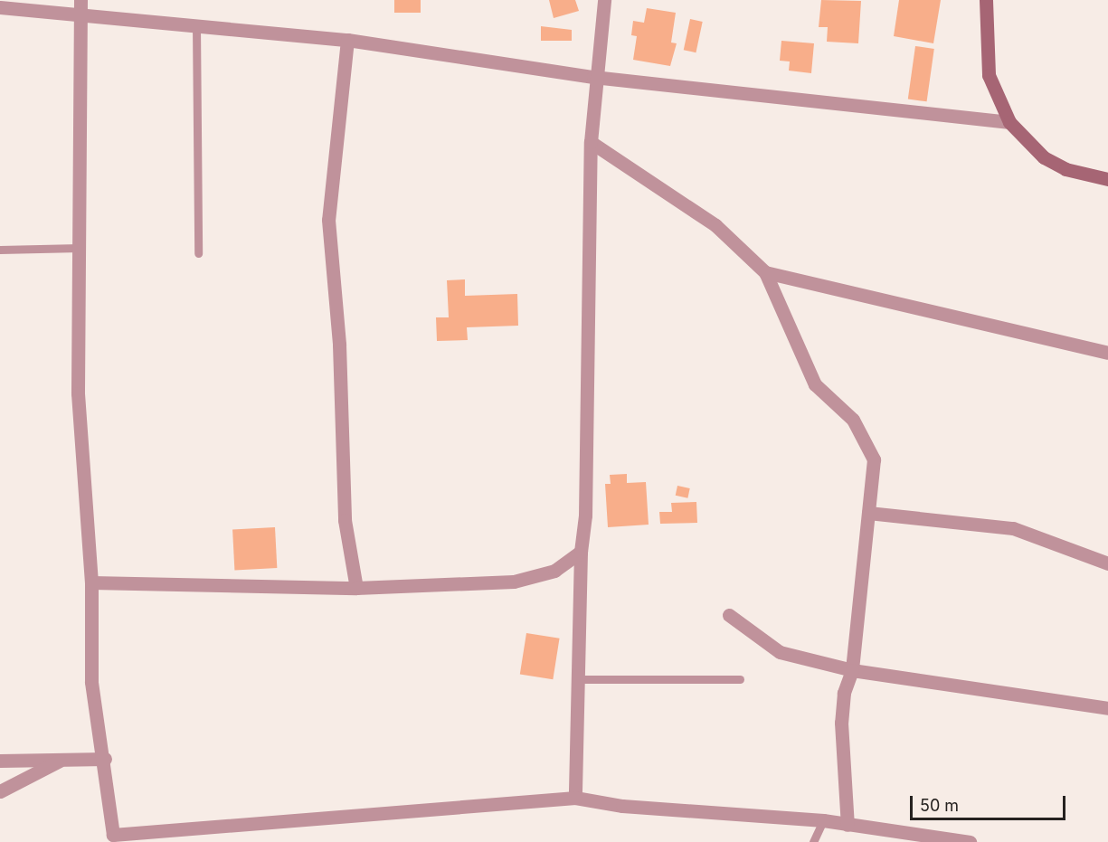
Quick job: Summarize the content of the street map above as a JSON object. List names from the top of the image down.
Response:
{
  "scale_bar": "50 m"
}
